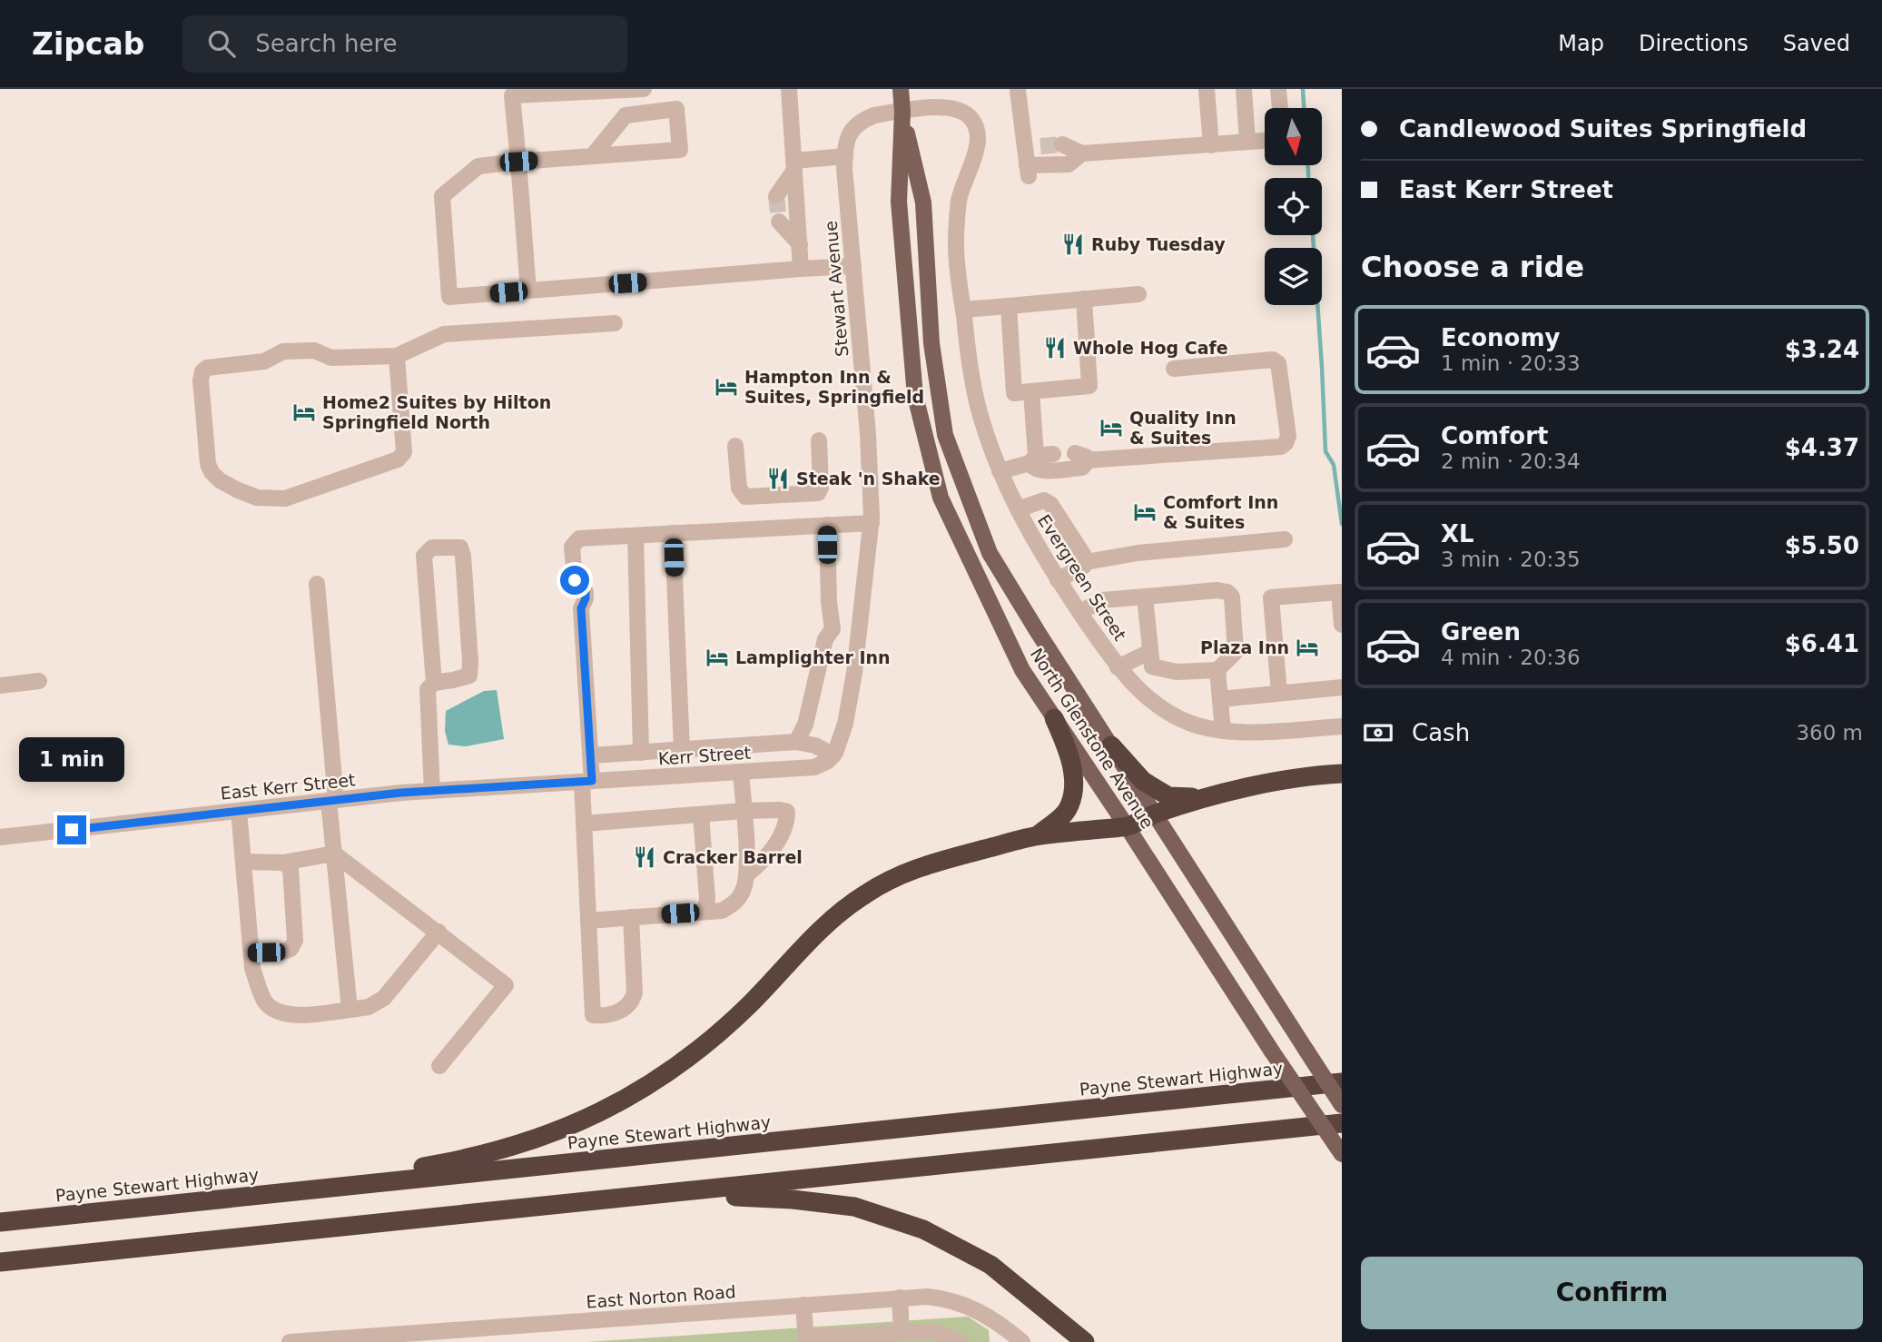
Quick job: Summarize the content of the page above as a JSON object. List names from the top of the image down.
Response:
{
  "streets": {
    "highway": ["Payne Stewart Highway"],
    "main road": ["North Glenstone Avenue"],
    "street": [
      "Stewart Avenue",
      "Evergreen Street",
      "Kerr Street",
      "East Kerr Street",
      "East Norton Road"
    ]
  },
  "crossings": [
    ["Stewart Avenue", "Evergreen Street"],
    ["Stewart Avenue", "North Glenstone Avenue"],
    ["Stewart Avenue", "Kerr Street"],
    ["Evergreen Street", "North Glenstone Avenue"],
    ["Kerr Street", "East Kerr Street"]
  ],
  "places": {
    "restaurant": [
      "Ruby Tuesday",
      "Whole Hog Cafe",
      "Steak 'n Shake",
      "Cracker Barrel"
    ],
    "hotel": [
      "Hampton Inn & Suites, Springfield",
      "Home2 Suites by Hilton Springfield North",
      "Quality Inn & Suites",
      "Comfort Inn & Suites",
      "Plaza Inn",
      "Lamplighter Inn"
    ]
  },
  "north": "bottom",
  "page": {
    "header": "Zipcab",
    "search": "Search here",
    "nav": ["Map", "Directions", "Saved"],
    "banner": ["Candlewood Suites Springfield", "East Kerr Street"],
    "heading": "Choose a ride",
    "list": [
      {
        "name": "Economy",
        "note": "1 min · 20:33",
        "value": "$3.24"
      },
      {
        "name": "Comfort",
        "note": "2 min · 20:34",
        "value": "$4.37"
      },
      {
        "name": "XL",
        "note": "3 min · 20:35",
        "value": "$5.50"
      },
      {
        "name": "Green",
        "note": "4 min · 20:36",
        "value": "$6.41"
      }
    ],
    "pay": ["Cash", "360 m"],
    "bubble": "1 min",
    "buttons": "Confirm"
  }
}
